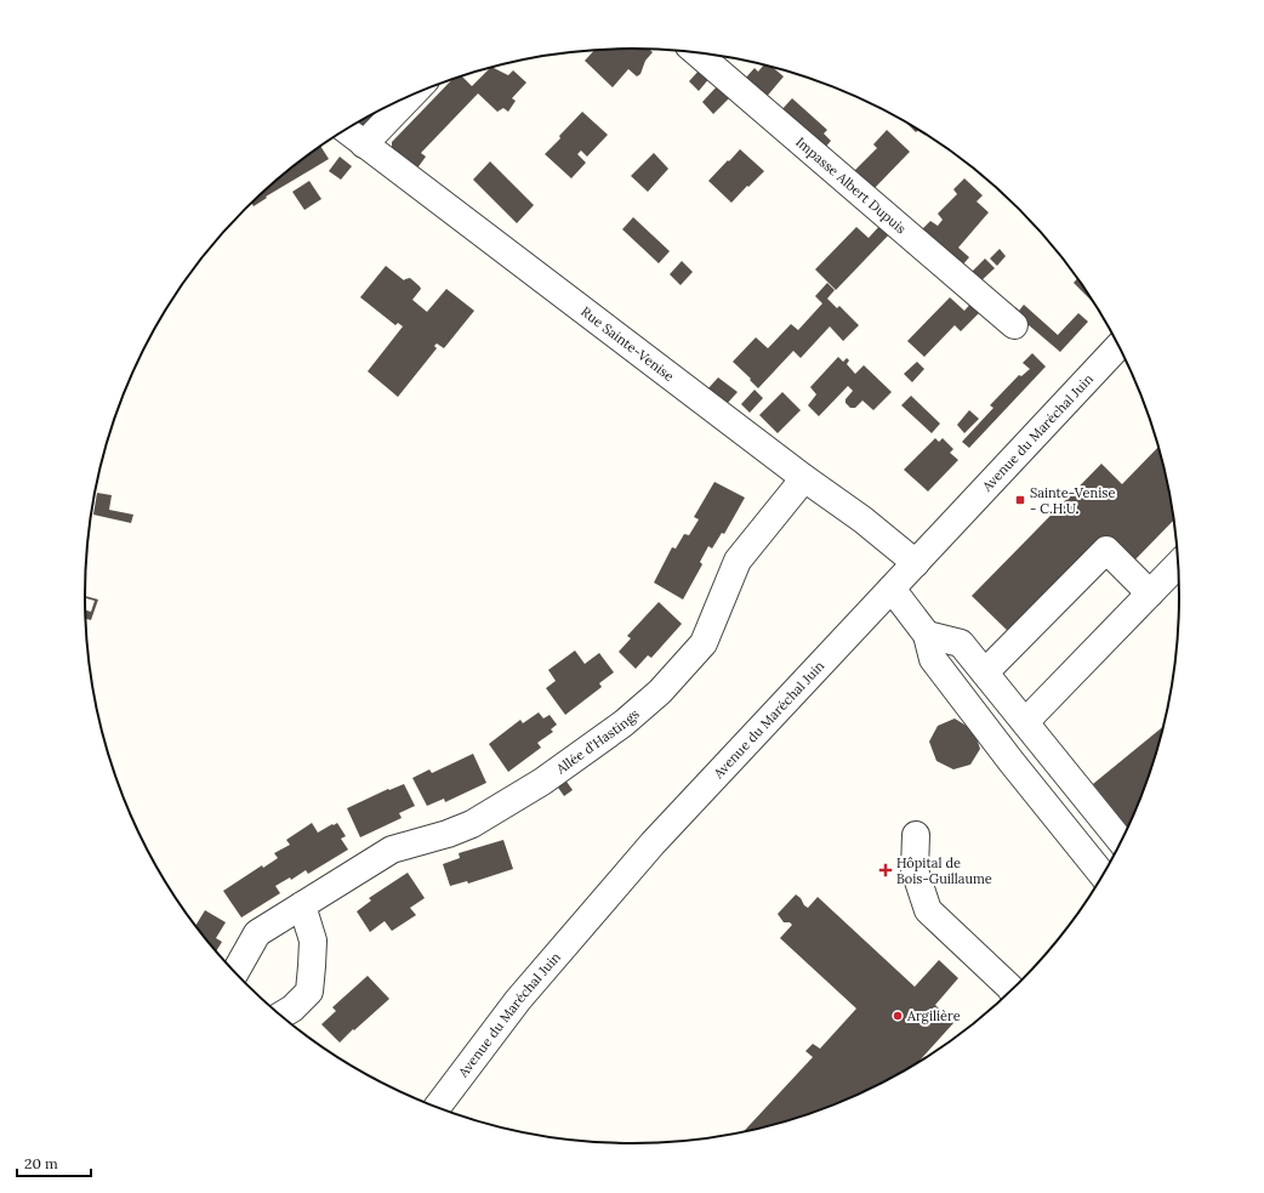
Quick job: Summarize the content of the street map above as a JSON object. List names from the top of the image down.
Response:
{
  "streets": {
    "street": [
      "Impasse Albert Dupuis",
      "Rue Sainte-Venise",
      "Avenue du Maréchal Juin",
      "Allée d'Hastings"
    ]
  },
  "crossings": [
    ["Rue Sainte-Venise", "Avenue du Maréchal Juin"],
    ["Rue Sainte-Venise", "Allée d'Hastings"]
  ],
  "places": {
    "transit": ["Sainte-Venise - C.H.U."],
    "health": ["Hôpital de Bois-Guillaume"],
    "other": ["Argilière"]
  },
  "scale_bar": "20 m"
}
